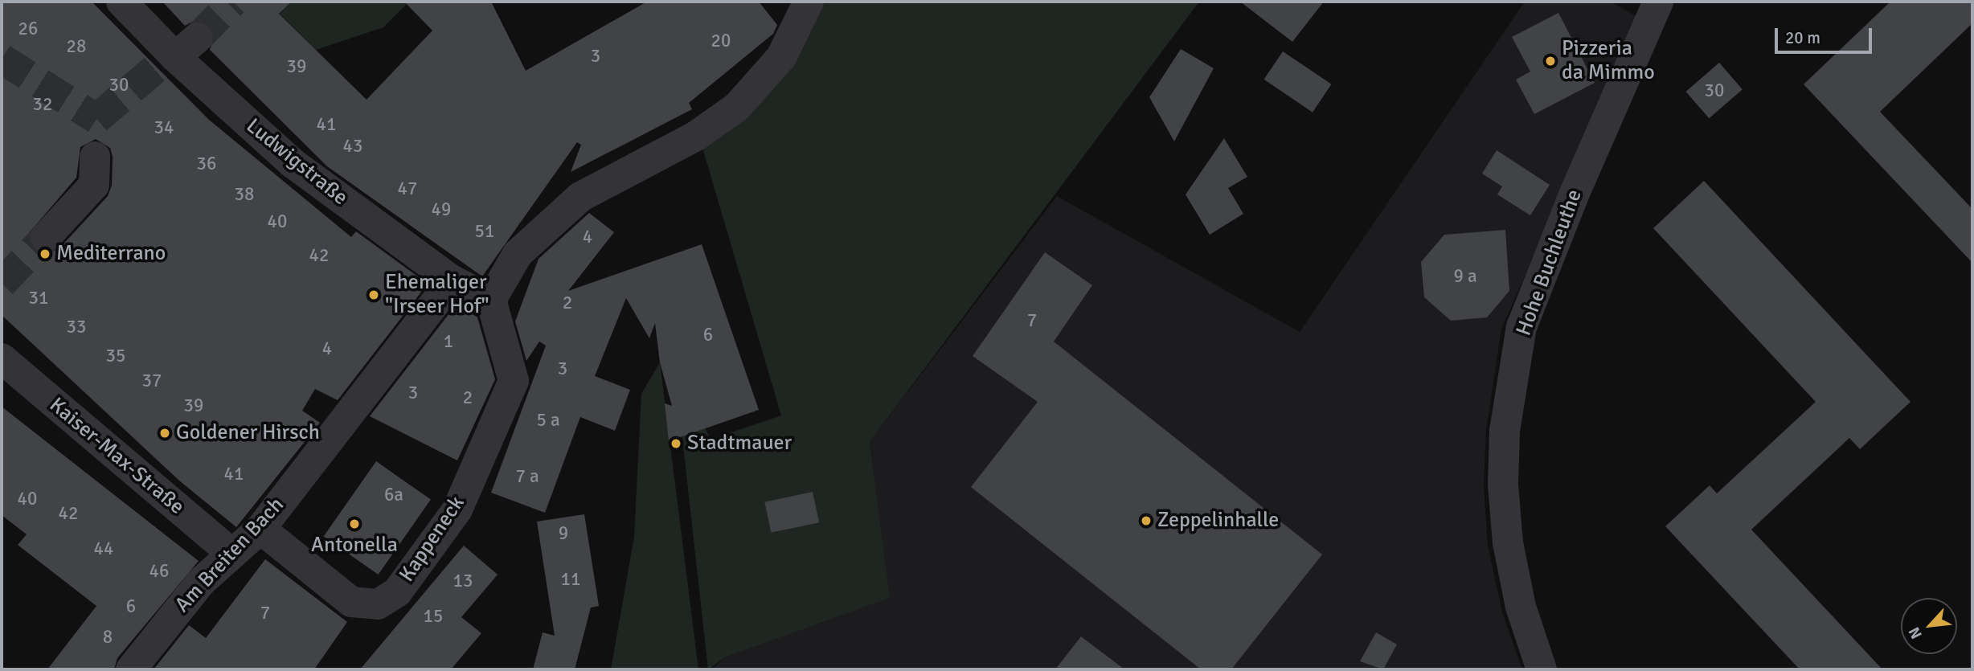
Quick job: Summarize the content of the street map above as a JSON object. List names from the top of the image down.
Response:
{
  "streets": {
    "street": [
      "Ludwigstraße",
      "Hohe Buchleuthe",
      "Kaiser-Max-Straße",
      "Kappeneck",
      "Am Breiten Bach"
    ]
  },
  "crossings": [
    ["Ludwigstraße", "Kappeneck"],
    ["Ludwigstraße", "Am Breiten Bach"],
    ["Kaiser-Max-Straße", "Am Breiten Bach"],
    ["Kappeneck", "Am Breiten Bach"]
  ],
  "places": [
    "Pizzeria da Mimmo",
    "Mediterrano",
    "Ehemaliger \"Irseer Hof\"",
    "Goldener Hirsch",
    "Stadtmauer",
    "Zeppelinhalle",
    "Antonella"
  ],
  "house_numbers": [
    "26",
    "20",
    "28",
    "3",
    "39",
    "30",
    "30",
    "32",
    "41",
    "34",
    "43",
    "36",
    "47",
    "38",
    "49",
    "40",
    "51",
    "4",
    "42",
    "9 a",
    "31",
    "2",
    "7",
    "33",
    "6",
    "1",
    "4",
    "35",
    "3",
    "37",
    "3",
    "2",
    "39",
    "5 a",
    "41",
    "7 a",
    "6a",
    "40",
    "42",
    "9",
    "44",
    "46",
    "11",
    "13",
    "6",
    "7",
    "15",
    "8"
  ],
  "scale_bar": "20 m",
  "north": "bottom left"
}
